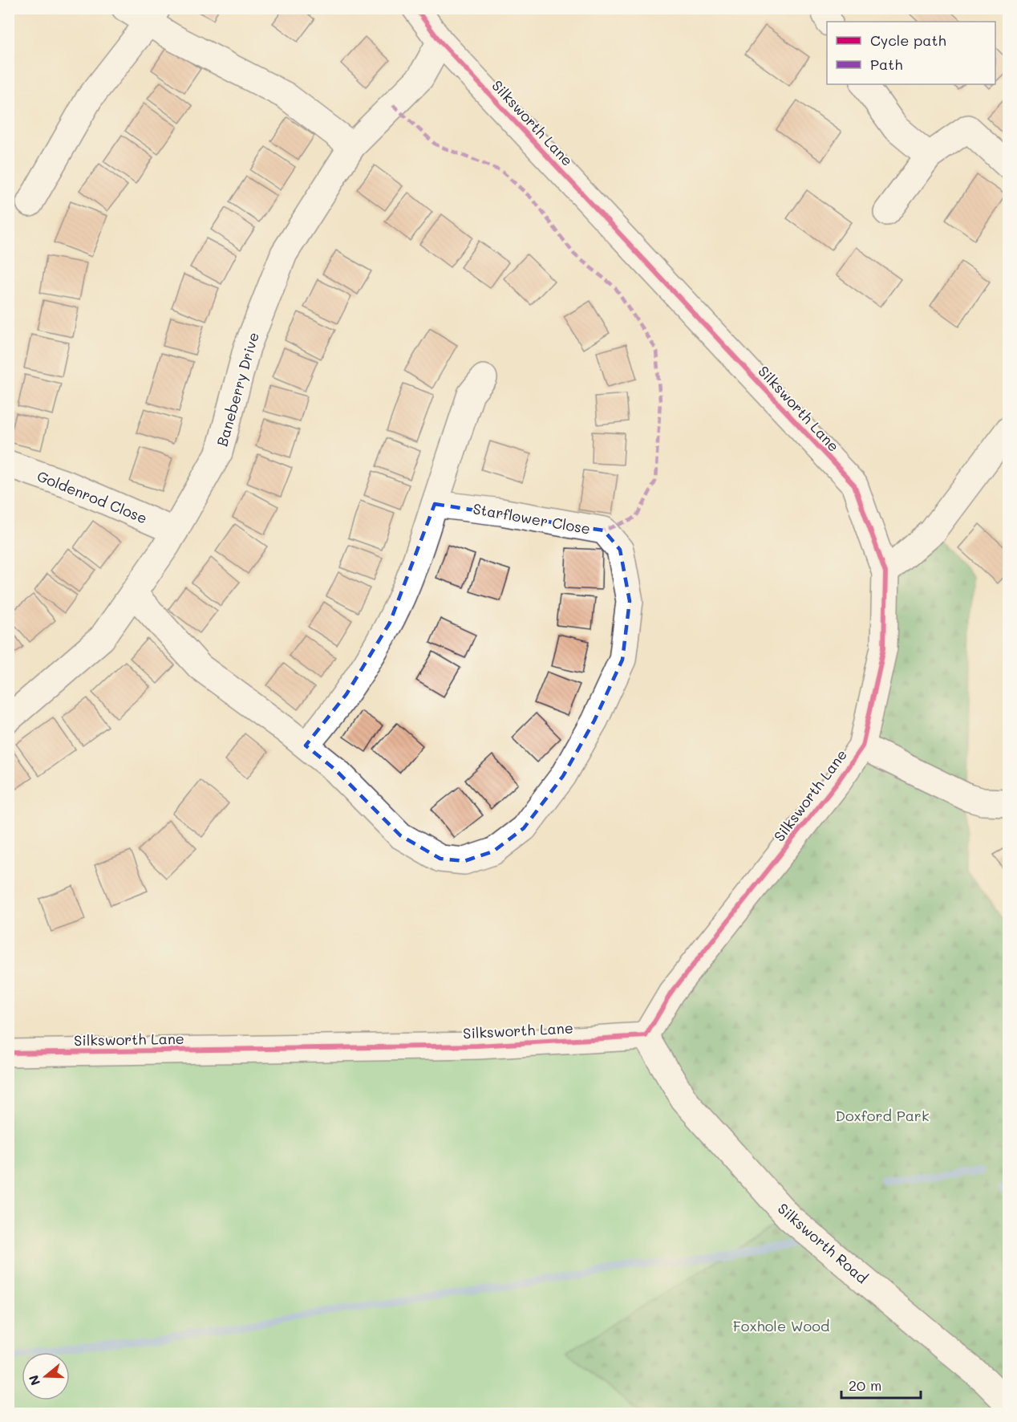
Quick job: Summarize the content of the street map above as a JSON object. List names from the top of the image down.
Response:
{
  "streets": {
    "street": [
      "Silksworth Lane",
      "Baneberry Drive",
      "Goldenrod Close",
      "Starflower Close",
      "Silksworth Road"
    ]
  },
  "crossings": [
    ["Silksworth Lane", "Baneberry Drive"],
    ["Silksworth Lane", "Silksworth Road"],
    ["Baneberry Drive", "Goldenrod Close"],
    ["Baneberry Drive", "Starflower Close"]
  ],
  "parks": ["Doxford Park", "Foxhole Wood"],
  "legend": ["Cycle path", "Path"],
  "scale_bar": "20 m",
  "north": "left"
}
